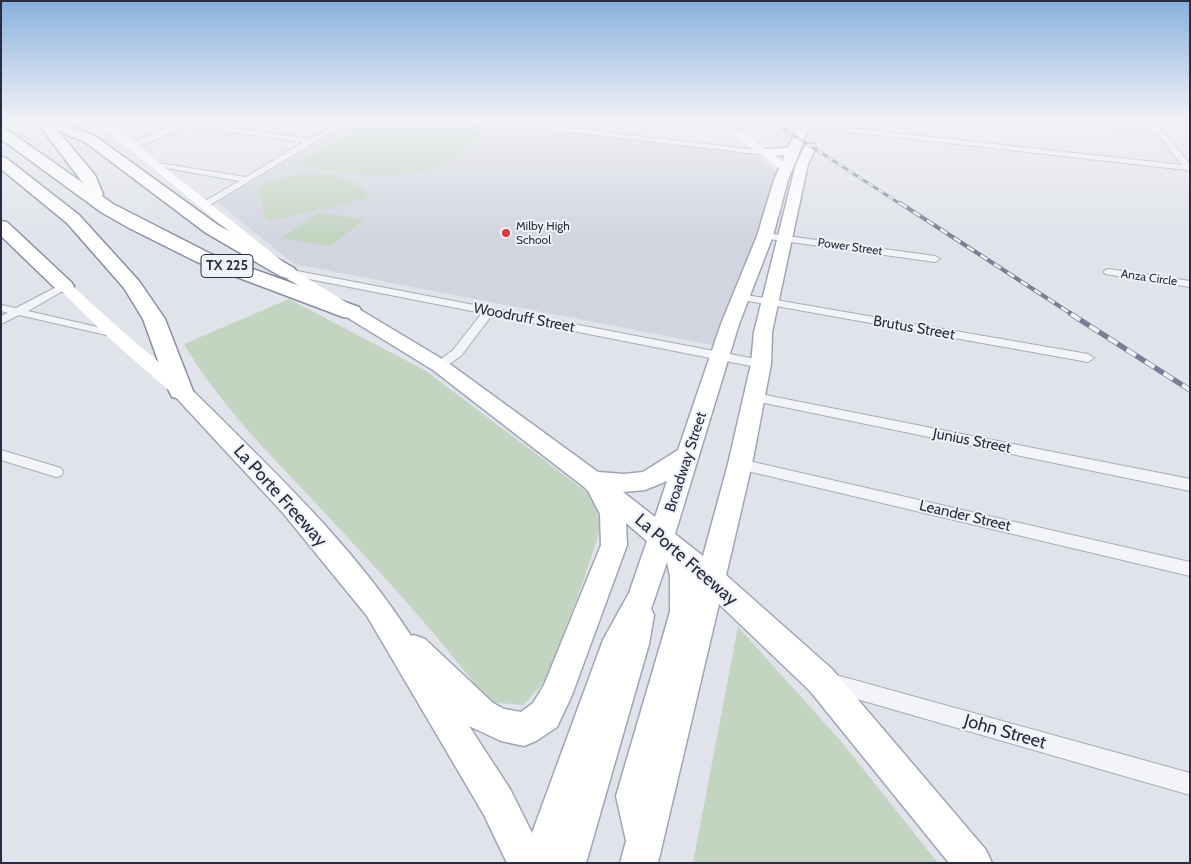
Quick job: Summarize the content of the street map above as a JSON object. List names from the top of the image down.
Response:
{
  "streets": {
    "highway": ["TX 225"],
    "main road": ["Broadway Street", "La Porte Freeway"],
    "street": [
      "Power Street",
      "Anza Circle",
      "Woodruff Street",
      "Brutus Street",
      "Junius Street",
      "Leander Street",
      "John Street"
    ]
  },
  "crossings": [
    ["Power Street", "Broadway Street"],
    ["TX 225", "La Porte Freeway"],
    ["Woodruff Street", "Broadway Street"],
    ["Brutus Street", "Broadway Street"],
    ["Broadway Street", "La Porte Freeway"],
    ["La Porte Freeway", "John Street"]
  ],
  "places": ["Milby High School"]
}
